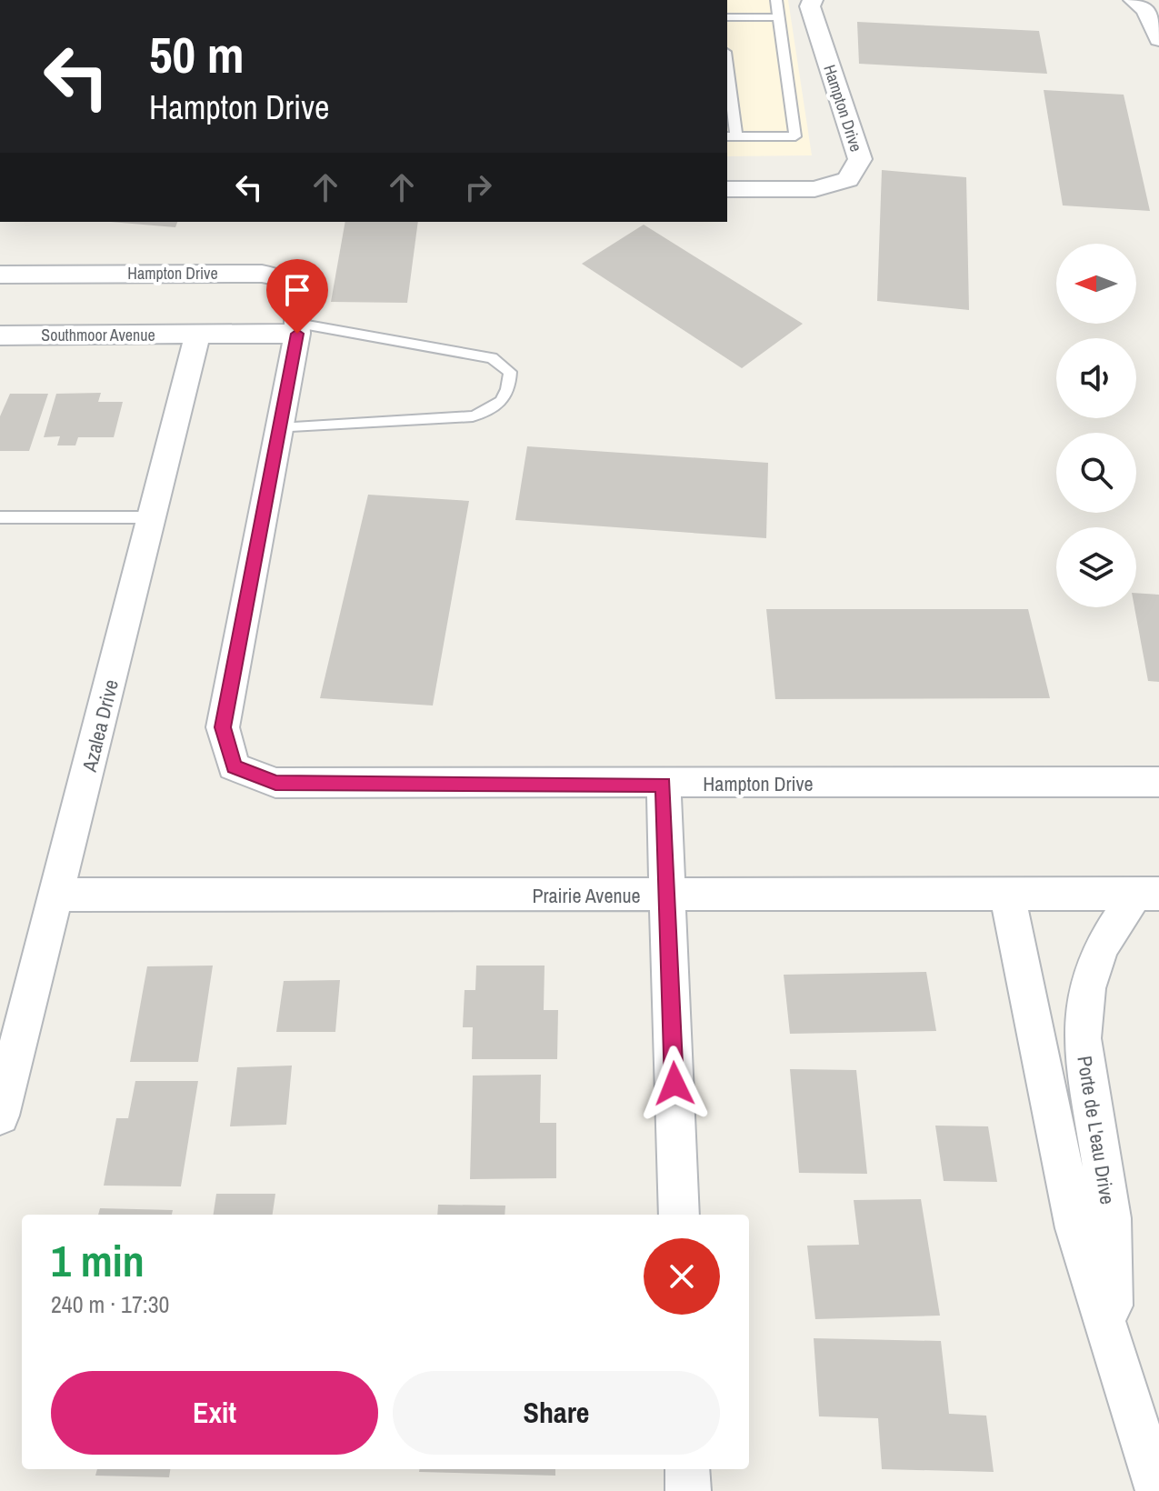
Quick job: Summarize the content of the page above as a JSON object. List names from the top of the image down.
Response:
{
  "streets": {
    "street": [
      "Hampton Drive",
      "Southmoor Avenue",
      "Azalea Drive",
      "Prairie Avenue",
      "Porte de L'eau Drive"
    ]
  },
  "crossings": [
    ["Southmoor Avenue", "Azalea Drive"],
    ["Azalea Drive", "Prairie Avenue"],
    ["Prairie Avenue", "Porte de L'eau Drive"]
  ],
  "north": "left",
  "page": {
    "turn": ["50 m", "Hampton Drive"],
    "heading": ["1 min", "240 m · 17:30"],
    "buttons": ["Exit", "Share"]
  }
}
